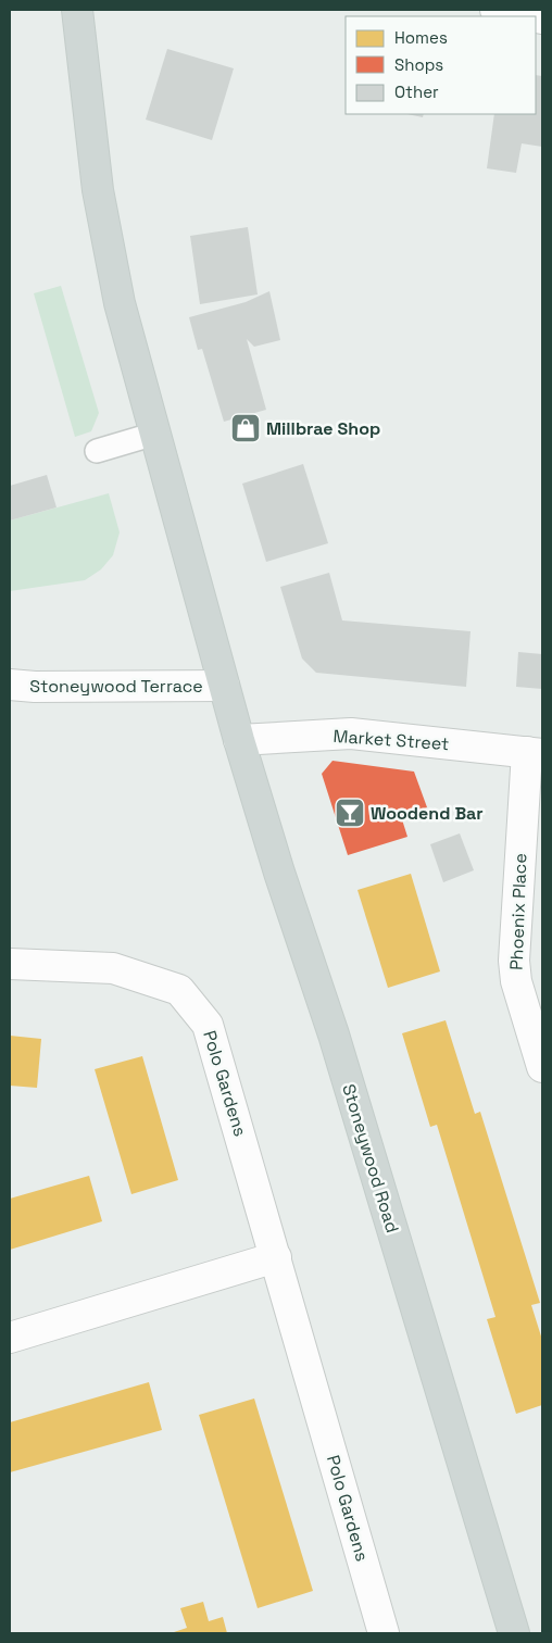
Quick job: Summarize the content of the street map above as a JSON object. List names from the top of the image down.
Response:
{
  "streets": {
    "main road": ["Stoneywood Road"],
    "street": [
      "Stoneywood Terrace",
      "Market Street",
      "Phoenix Place",
      "Polo Gardens"
    ]
  },
  "crossings": [
    ["Stoneywood Terrace", "Stoneywood Road"],
    ["Market Street", "Phoenix Place"],
    ["Market Street", "Stoneywood Road"]
  ],
  "places": {
    "shop": ["Millbrae Shop"],
    "bar": ["Woodend Bar"]
  },
  "legend": ["Homes", "Shops", "Other"]
}
